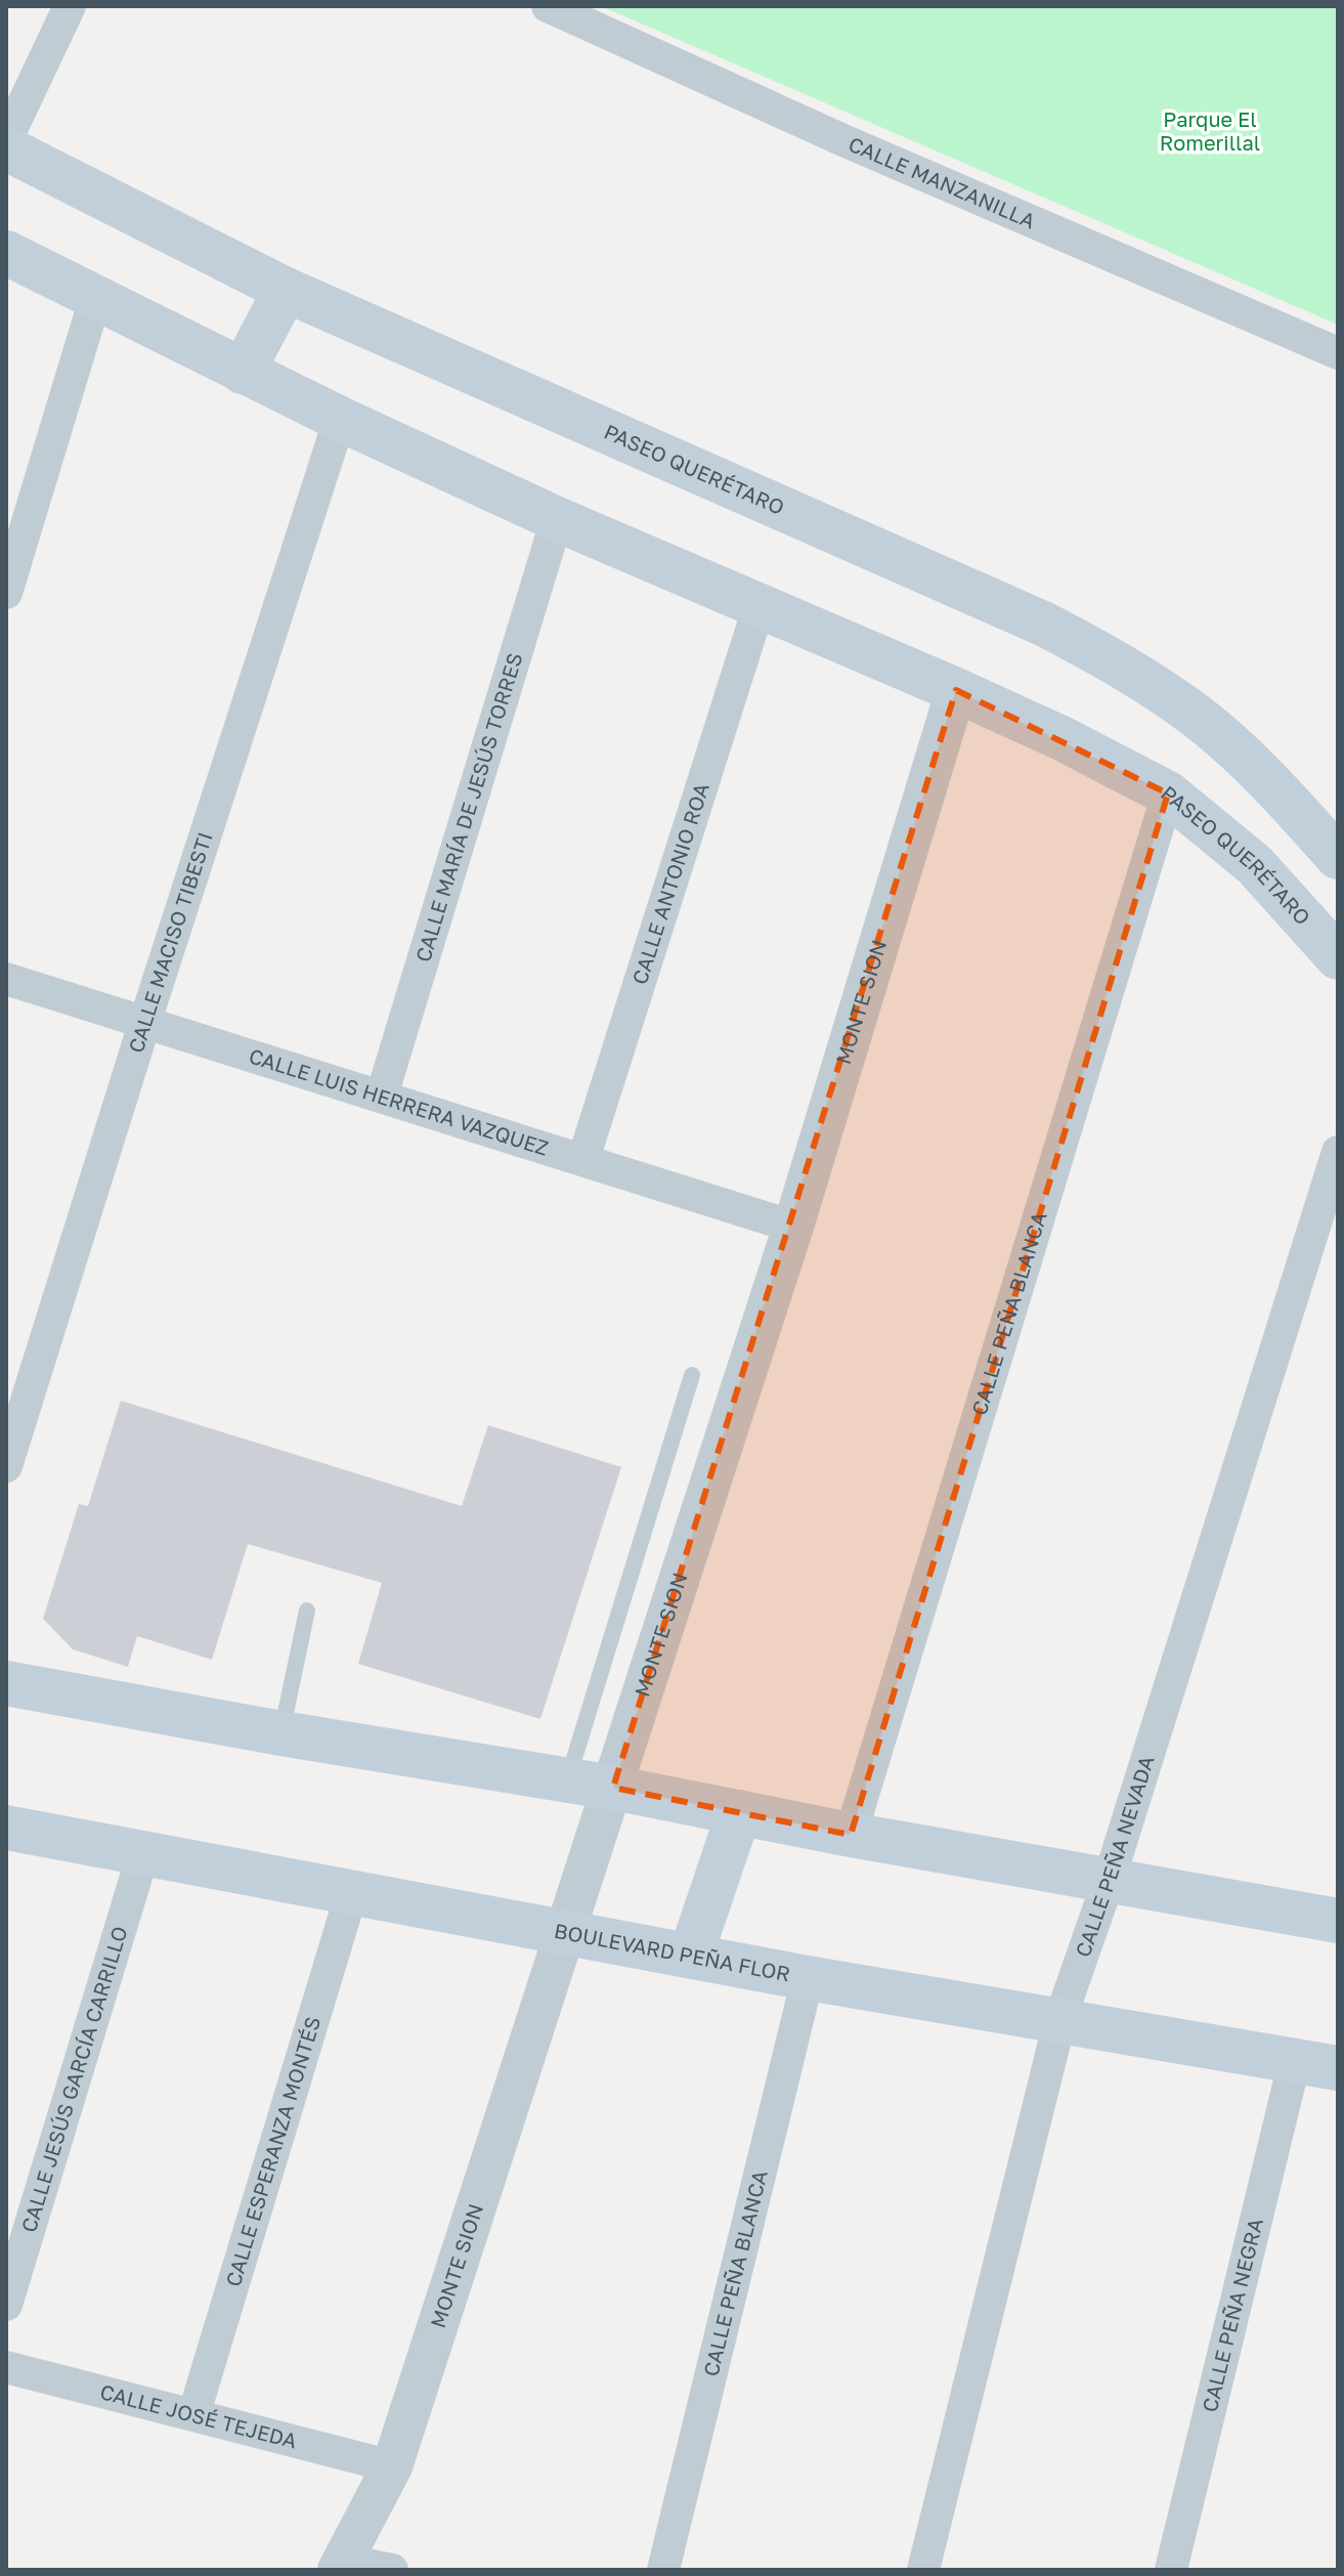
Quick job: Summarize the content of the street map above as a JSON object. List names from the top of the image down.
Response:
{
  "streets": {
    "main road": ["PASEO QUERÉTARO", "BOULEVARD PEÑA FLOR"],
    "street": [
      "CALLE MANZANILLA",
      "CALLE MARÍA DE JESÚS TORRES",
      "CALLE ANTONIO ROA",
      "CALLE MACISO TIBESTI",
      "MONTE SION",
      "CALLE LUIS HERRERA VAZQUEZ",
      "CALLE PEÑA BLANCA",
      "CALLE PEÑA NEVADA",
      "CALLE JESÚS GARCÍA CARRILLO",
      "CALLE ESPERANZA MONTÉS",
      "CALLE PEÑA NEGRA",
      "CALLE JOSÉ TEJEDA"
    ]
  },
  "crossings": [
    ["PASEO QUERÉTARO", "CALLE MARÍA DE JESÚS TORRES"],
    ["PASEO QUERÉTARO", "CALLE ANTONIO ROA"],
    ["PASEO QUERÉTARO", "CALLE MACISO TIBESTI"],
    ["PASEO QUERÉTARO", "MONTE SION"],
    ["PASEO QUERÉTARO", "CALLE PEÑA BLANCA"],
    ["CALLE MARÍA DE JESÚS TORRES", "CALLE LUIS HERRERA VAZQUEZ"],
    ["CALLE ANTONIO ROA", "CALLE LUIS HERRERA VAZQUEZ"],
    ["CALLE MACISO TIBESTI", "CALLE LUIS HERRERA VAZQUEZ"],
    ["MONTE SION", "CALLE LUIS HERRERA VAZQUEZ"],
    ["MONTE SION", "BOULEVARD PEÑA FLOR"],
    ["MONTE SION", "CALLE JOSÉ TEJEDA"],
    ["CALLE PEÑA BLANCA", "BOULEVARD PEÑA FLOR"],
    ["CALLE PEÑA NEVADA", "BOULEVARD PEÑA FLOR"],
    ["BOULEVARD PEÑA FLOR", "CALLE JESÚS GARCÍA CARRILLO"],
    ["BOULEVARD PEÑA FLOR", "CALLE ESPERANZA MONTÉS"],
    ["BOULEVARD PEÑA FLOR", "CALLE PEÑA NEGRA"],
    ["CALLE ESPERANZA MONTÉS", "CALLE JOSÉ TEJEDA"]
  ],
  "parks": ["Parque El Romerillal"]
}
